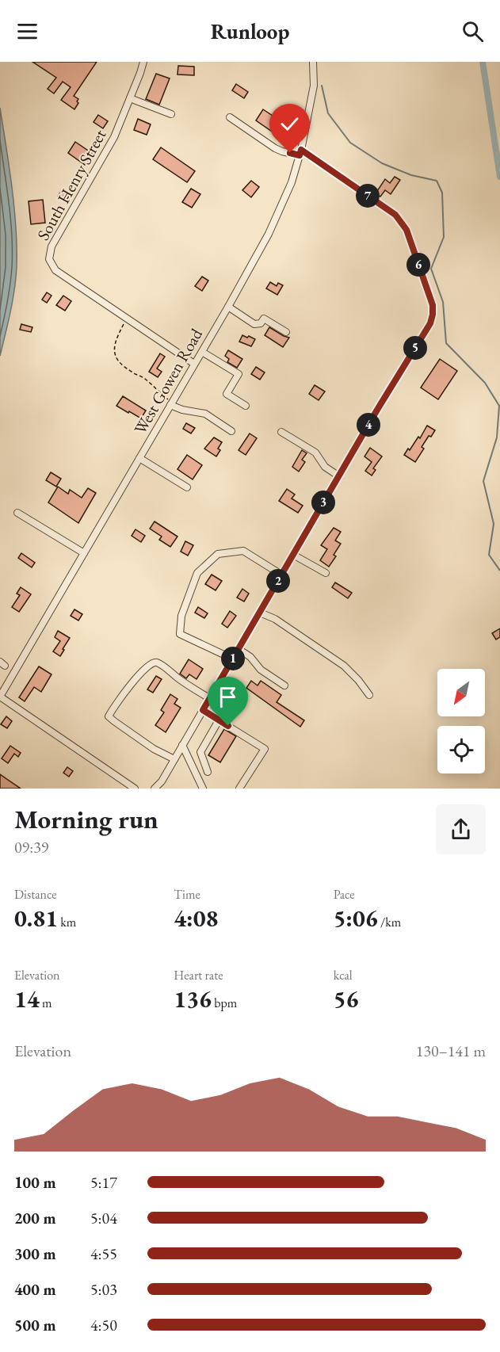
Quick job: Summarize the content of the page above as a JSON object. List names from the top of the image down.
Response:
{
  "streets": {
    "street": ["South Henry Street", "West Gowen Road"]
  },
  "crossings": [
    ["South Henry Street", "West Gowen Road"]
  ],
  "north": "bottom left",
  "page": {
    "header": "Runloop",
    "pins": [
      "7",
      "6",
      "5",
      "4",
      "3",
      "2",
      "1"
    ],
    "heading": ["Morning run", "09:39"],
    "stats": [
      ["Distance", "0.81 km"],
      ["Time", "4:08"],
      ["Pace", "5:06 /km"],
      ["Elevation", "14 m"],
      ["Heart rate", "136 bpm"],
      ["kcal", "56"]
    ],
    "chart": ["Elevation", "130–141 m"],
    "list": [
      {
        "name": "100 m",
        "note": "5:17"
      },
      {
        "name": "200 m",
        "note": "5:04"
      },
      {
        "name": "300 m",
        "note": "4:55"
      },
      {
        "name": "400 m",
        "note": "5:03"
      },
      {
        "name": "500 m",
        "note": "4:50"
      }
    ]
  }
}
